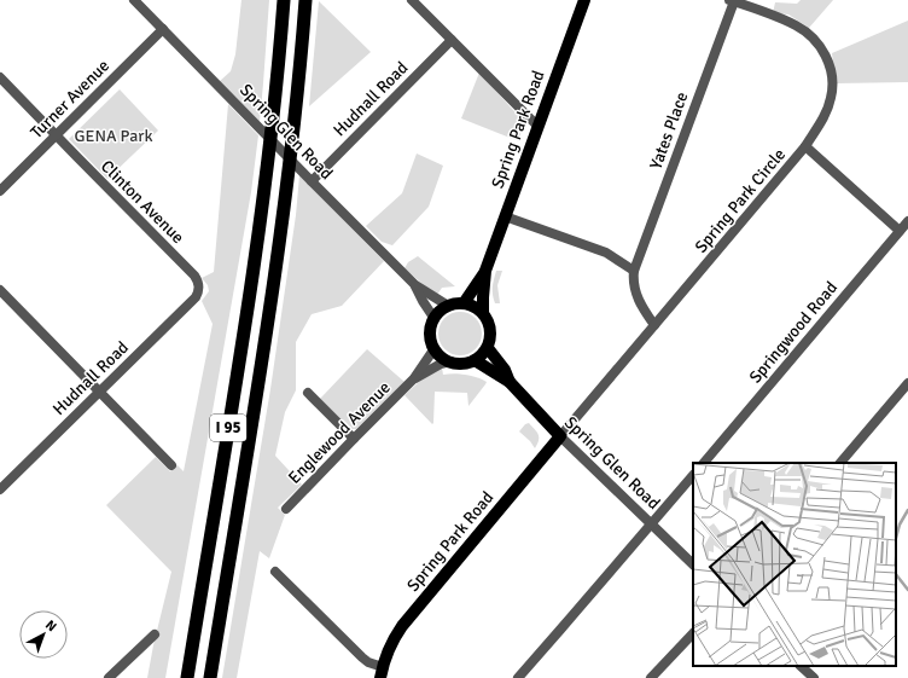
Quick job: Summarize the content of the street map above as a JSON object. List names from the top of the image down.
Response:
{
  "streets": {
    "highway": ["I 95"],
    "main road": ["Spring Park Road", "Spring Glen Road"],
    "street": [
      "Turner Avenue",
      "Hudnall Road",
      "Yates Place",
      "Spring Park Circle",
      "Clinton Avenue",
      "Springwood Road",
      "Englewood Avenue"
    ]
  },
  "crossings": [
    ["Turner Avenue", "Spring Glen Road"],
    ["Turner Avenue", "Clinton Avenue"],
    ["Hudnall Road", "Spring Glen Road"],
    ["Hudnall Road", "Clinton Avenue"],
    ["Spring Park Road", "Spring Glen Road"],
    ["Spring Park Road", "Spring Park Circle"],
    ["Spring Park Road", "Englewood Avenue"],
    ["Yates Place", "Spring Park Circle"],
    ["Spring Glen Road", "Spring Park Circle"],
    ["Spring Glen Road", "Englewood Avenue"]
  ],
  "parks": ["GENA Park"],
  "north": "top right"
}
